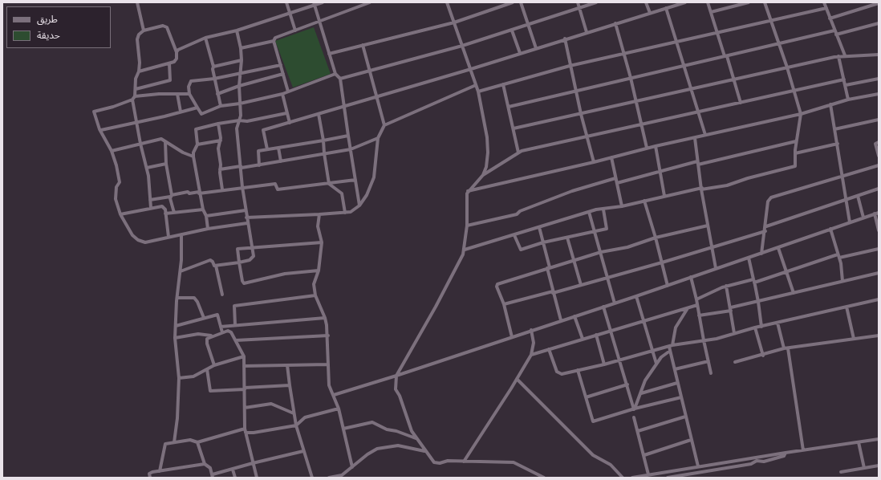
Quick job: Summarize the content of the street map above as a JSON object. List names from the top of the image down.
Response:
{
  "legend": ["طريق", "حديقة"]
}
